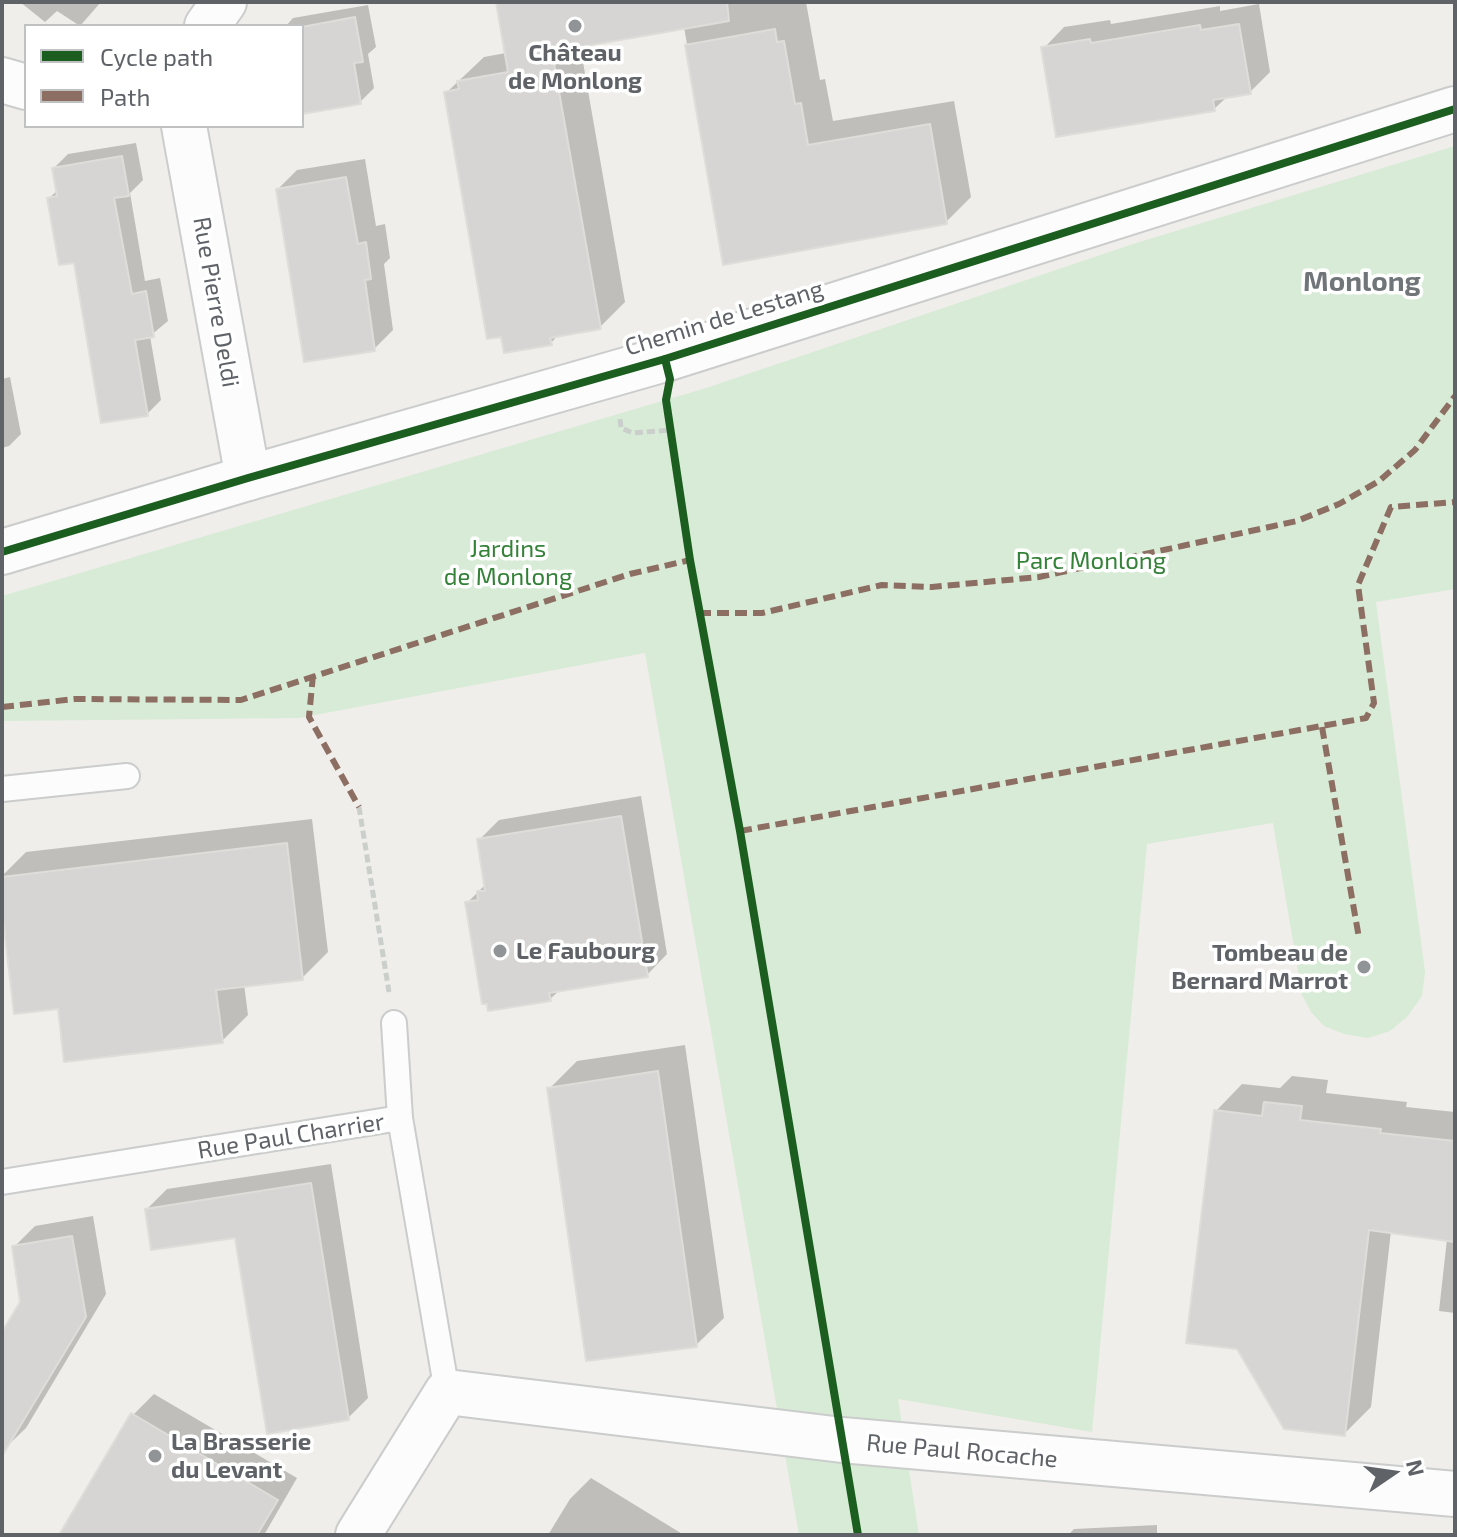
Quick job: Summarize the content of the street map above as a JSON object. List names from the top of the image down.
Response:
{
  "streets": {
    "street": ["Rue Pierre Deldi", "Chemin de Lestang", "Rue Paul Rocache"],
    "lane": ["Rue Paul Charrier"]
  },
  "crossings": [
    ["Rue Pierre Deldi", "Chemin de Lestang"],
    ["Rue Paul Charrier", "Rue Paul Rocache"]
  ],
  "districts": ["Monlong"],
  "parks": ["Jardins de Monlong", "Parc Monlong"],
  "places": [
    "Château de Monlong",
    "Le Faubourg",
    "Tombeau de Bernard Marrot",
    "La Brasserie du Levant"
  ],
  "legend": ["Cycle path", "Path"],
  "north": "right"
}
